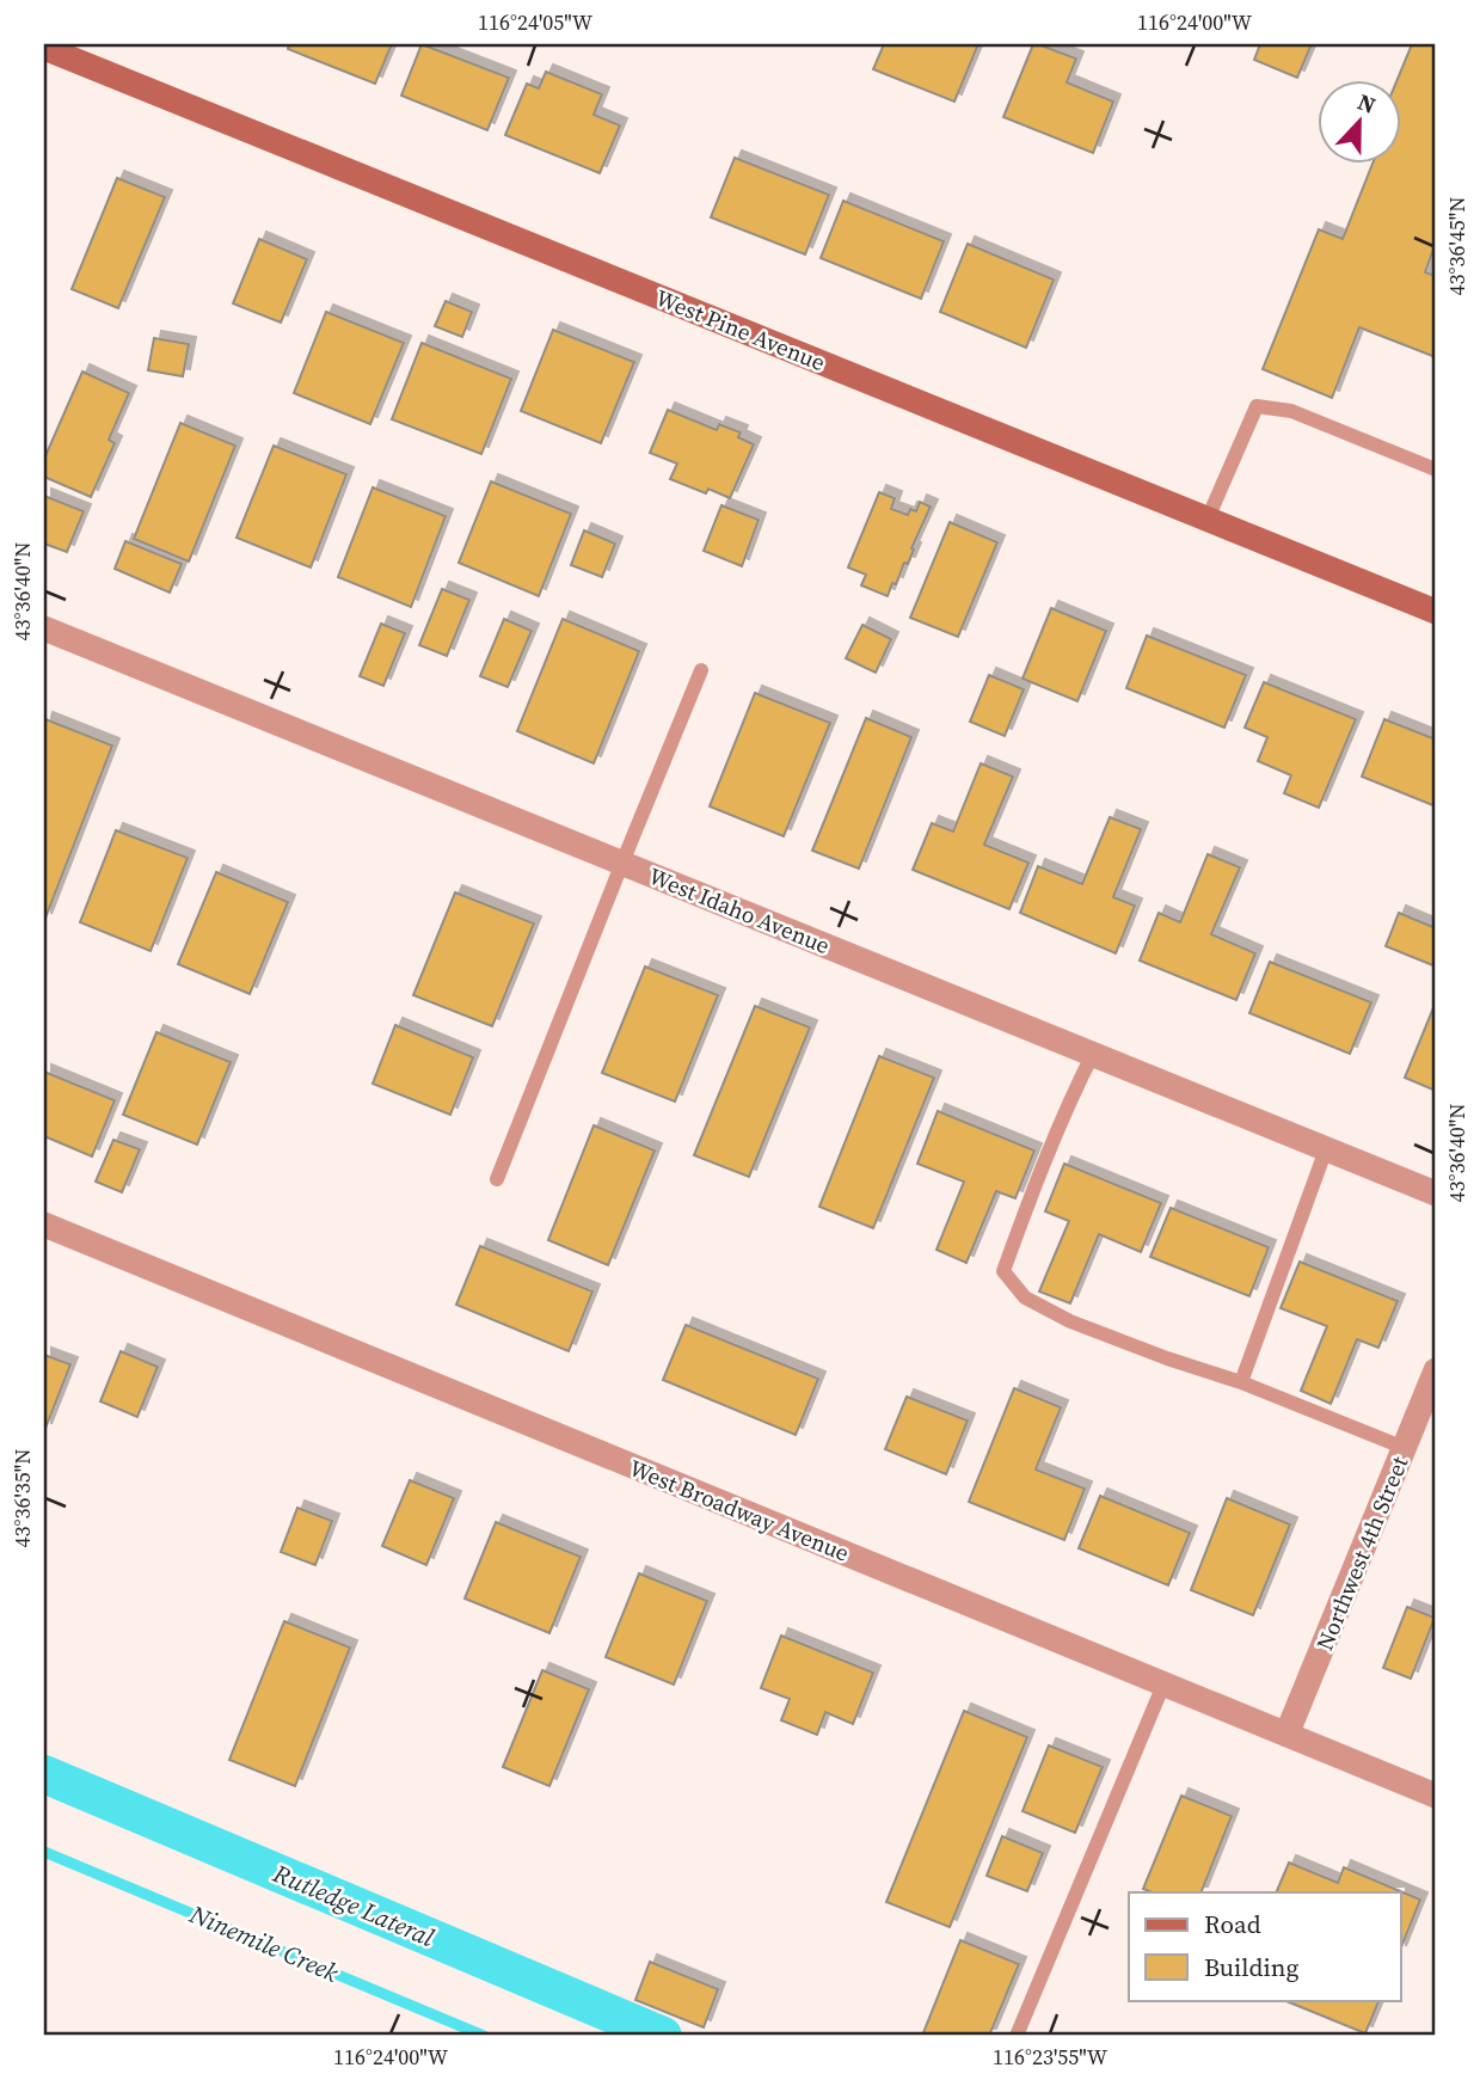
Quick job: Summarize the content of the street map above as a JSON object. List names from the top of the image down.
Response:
{
  "streets": {
    "street": [
      "West Pine Avenue",
      "West Idaho Avenue",
      "West Broadway Avenue",
      "Northwest 4th Street"
    ]
  },
  "crossings": [
    ["West Broadway Avenue", "Northwest 4th Street"]
  ],
  "water": ["Rutledge Lateral", "Ninemile Creek"],
  "legend": ["Road", "Building"],
  "north": "top",
  "coordinates": [
    "116°24'05\"W",
    "116°24'00\"W",
    "43°36'45\"N",
    "43°36'40\"N",
    "43°36'35\"N",
    "116°23'55\"W"
  ]
}
